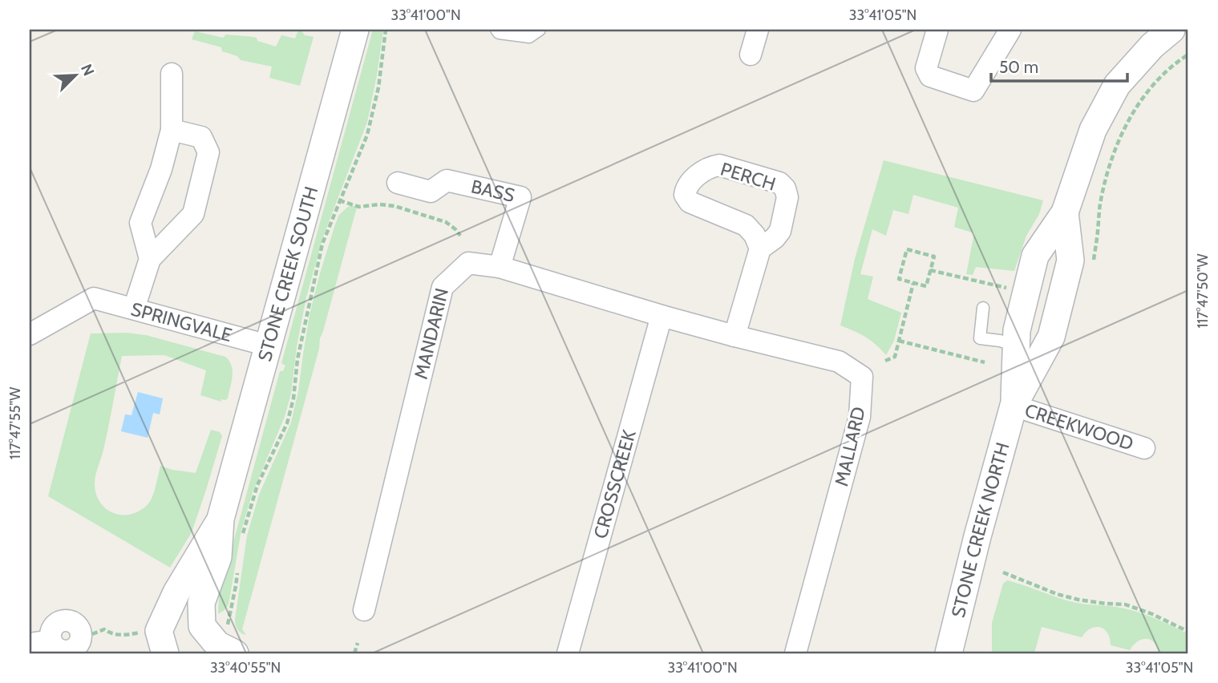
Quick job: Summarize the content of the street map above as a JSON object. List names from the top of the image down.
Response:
{
  "streets": {
    "street": [
      "PERCH",
      "BASS",
      "STONE CREEK SOUTH",
      "SPRINGVALE",
      "MANDARIN",
      "CREEKWOOD",
      "MALLARD",
      "CROSSCREEK",
      "STONE CREEK NORTH"
    ]
  },
  "crossings": [
    ["PERCH", "MALLARD"],
    ["BASS", "MANDARIN"],
    ["STONE CREEK SOUTH", "SPRINGVALE"],
    ["MANDARIN", "MALLARD"],
    ["MANDARIN", "CROSSCREEK"],
    ["CREEKWOOD", "STONE CREEK NORTH"],
    ["MALLARD", "CROSSCREEK"]
  ],
  "scale_bar": "50 m",
  "north": "top right",
  "coordinates": [
    "33°41'00\"N",
    "33°41'05\"N",
    "117°47'50\"W",
    "117°47'55\"W",
    "33°40'55\"N"
  ]
}
